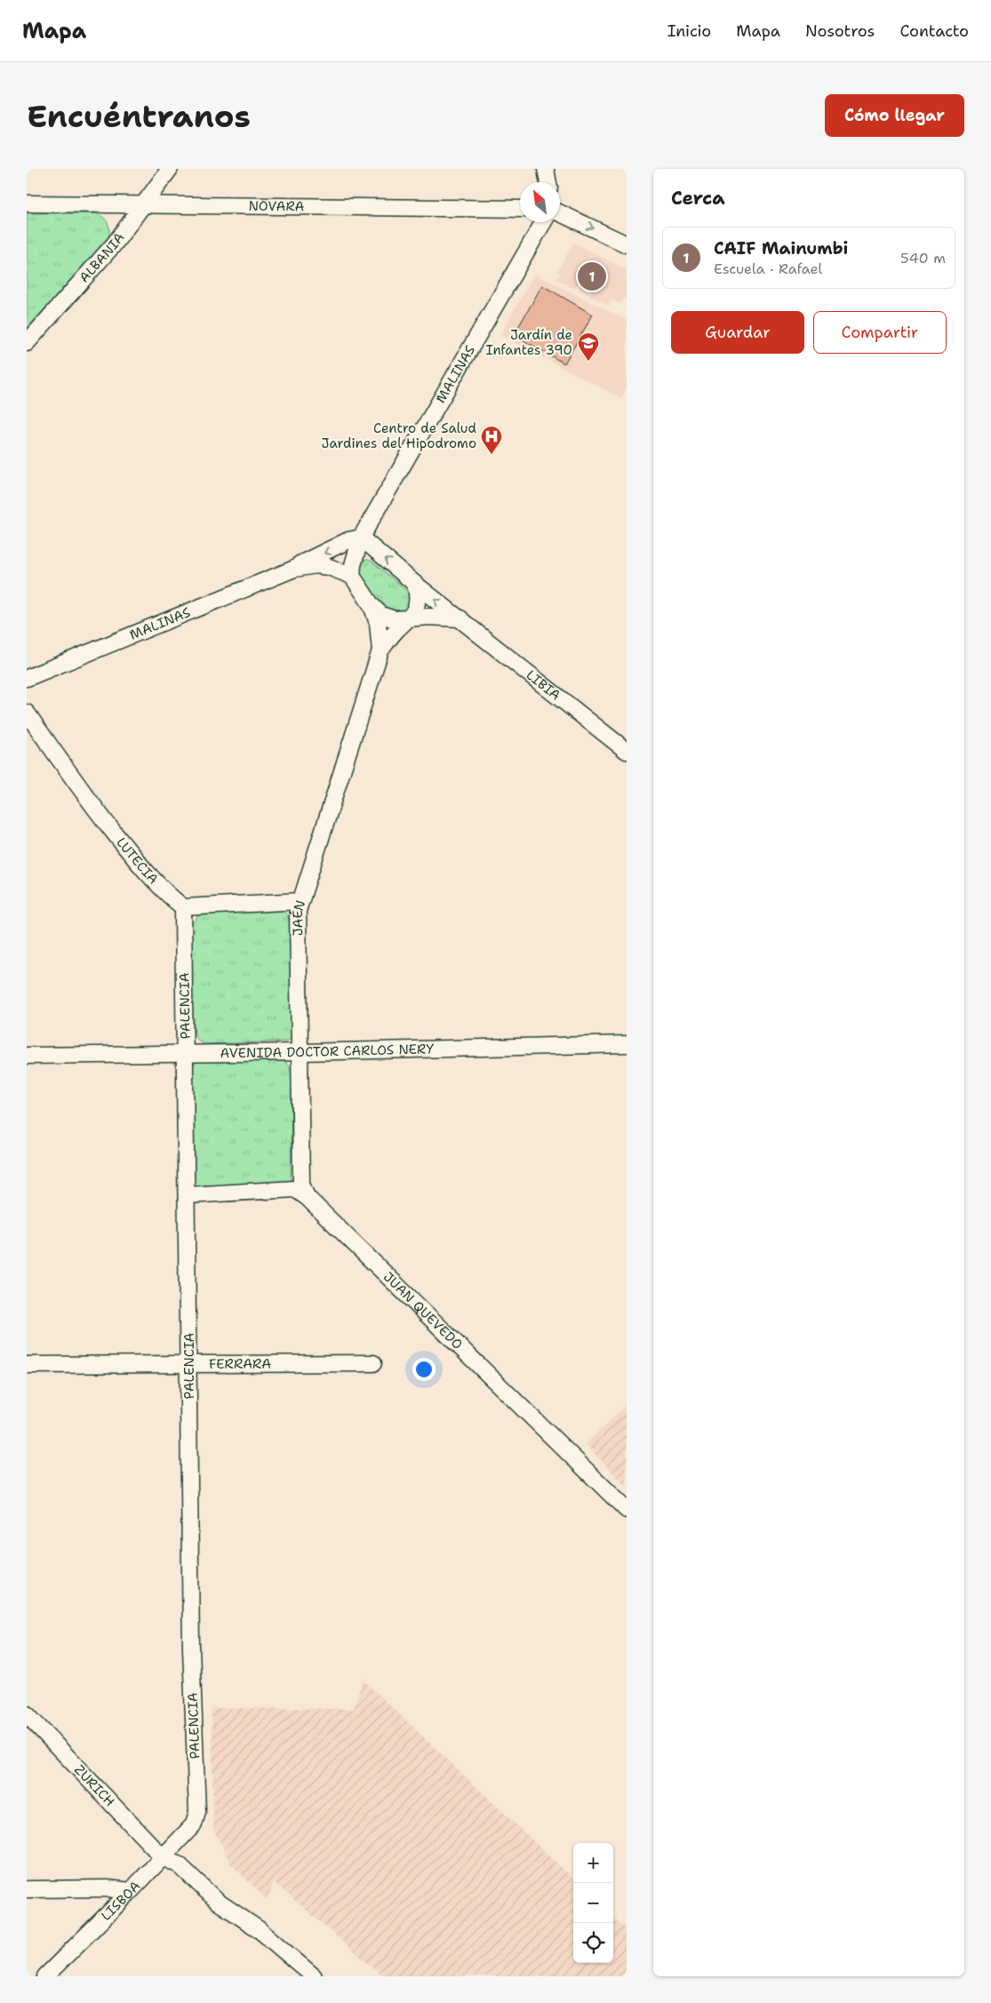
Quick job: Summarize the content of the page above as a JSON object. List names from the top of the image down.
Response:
{
  "streets": {
    "street": [
      "NOVARA",
      "ALBANIA",
      "MALINAS",
      "LIBIA",
      "LUTECIA",
      "JAÉN",
      "PALENCIA",
      "AVENIDA DOCTOR CARLOS NERY",
      "JUAN QUEVEDO",
      "FERRARA",
      "ZURICH",
      "LISBOA"
    ]
  },
  "crossings": [
    ["NOVARA", "ALBANIA"],
    ["MALINAS", "LIBIA"],
    ["LUTECIA", "PALENCIA"],
    ["JAÉN", "AVENIDA DOCTOR CARLOS NERY"],
    ["JAÉN", "JUAN QUEVEDO"],
    ["PALENCIA", "AVENIDA DOCTOR CARLOS NERY"],
    ["PALENCIA", "JUAN QUEVEDO"],
    ["PALENCIA", "FERRARA"],
    ["PALENCIA", "LISBOA"],
    ["ZURICH", "LISBOA"]
  ],
  "places": {
    "school or university": ["Jardín de Infantes 390"],
    "hospital": ["Centro de Salud Jardines del Hipodromo"]
  },
  "north": "top left",
  "page": {
    "header": "Mapa",
    "nav": [
      "Inicio",
      "Mapa",
      "Nosotros",
      "Contacto"
    ],
    "buttons": [
      "Cómo llegar",
      ["Guardar", "Compartir"]
    ],
    "title": "Encuéntranos",
    "heading": "Cerca",
    "list": [
      {
        "mark": "1",
        "name": "CAIF Mainumbi",
        "note": "Escuela · Rafael",
        "value": "540 m"
      }
    ],
    "pins": "1",
    "map_buttons": ["+", "−"]
  }
}
